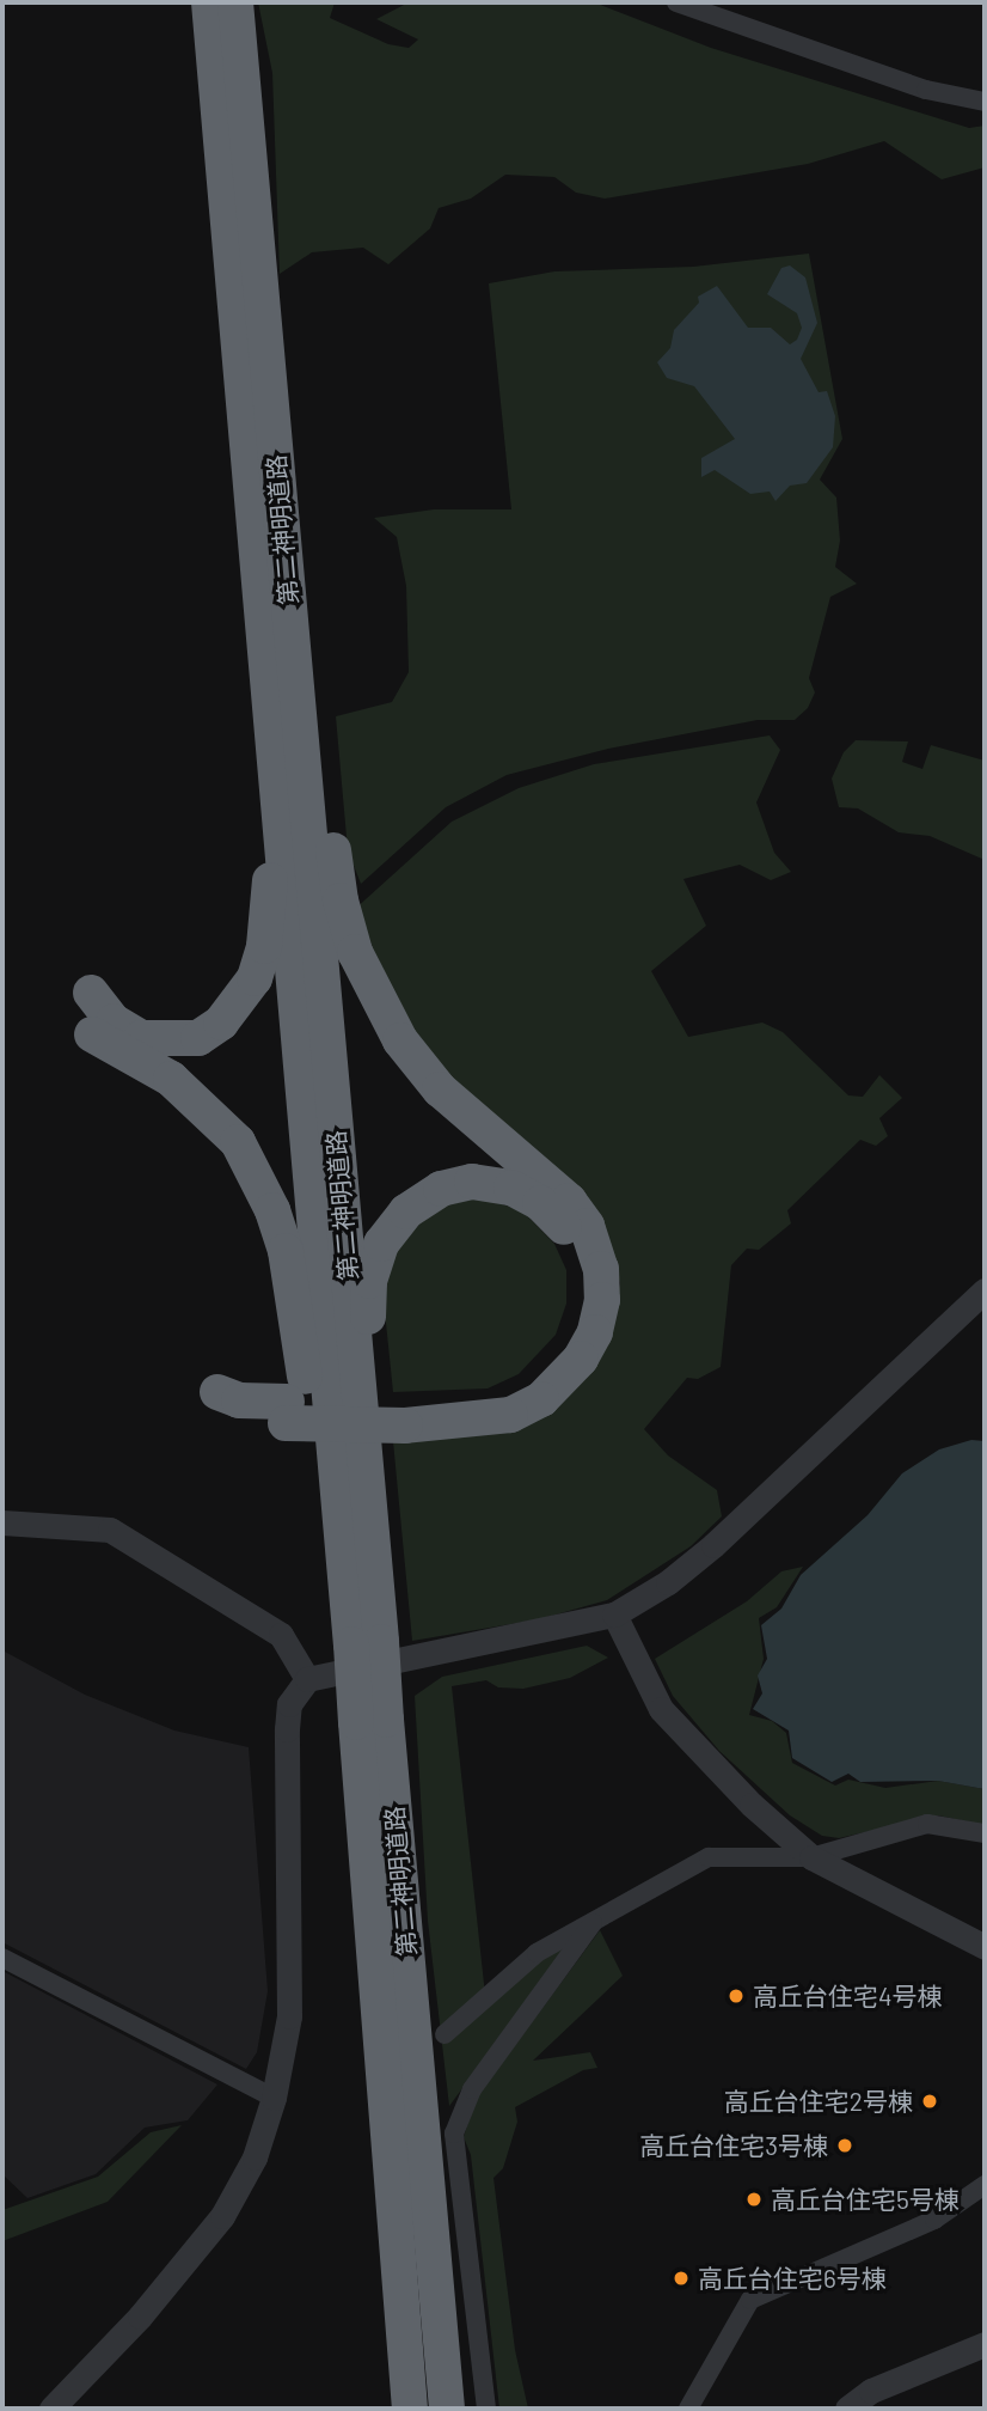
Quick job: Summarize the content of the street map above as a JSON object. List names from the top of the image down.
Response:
{
  "streets": {
    "highway": ["第二神明道路"]
  },
  "places": [
    "高丘台住宅4号棟",
    "高丘台住宅2号棟",
    "高丘台住宅3号棟",
    "高丘台住宅5号棟",
    "高丘台住宅6号棟"
  ]
}
